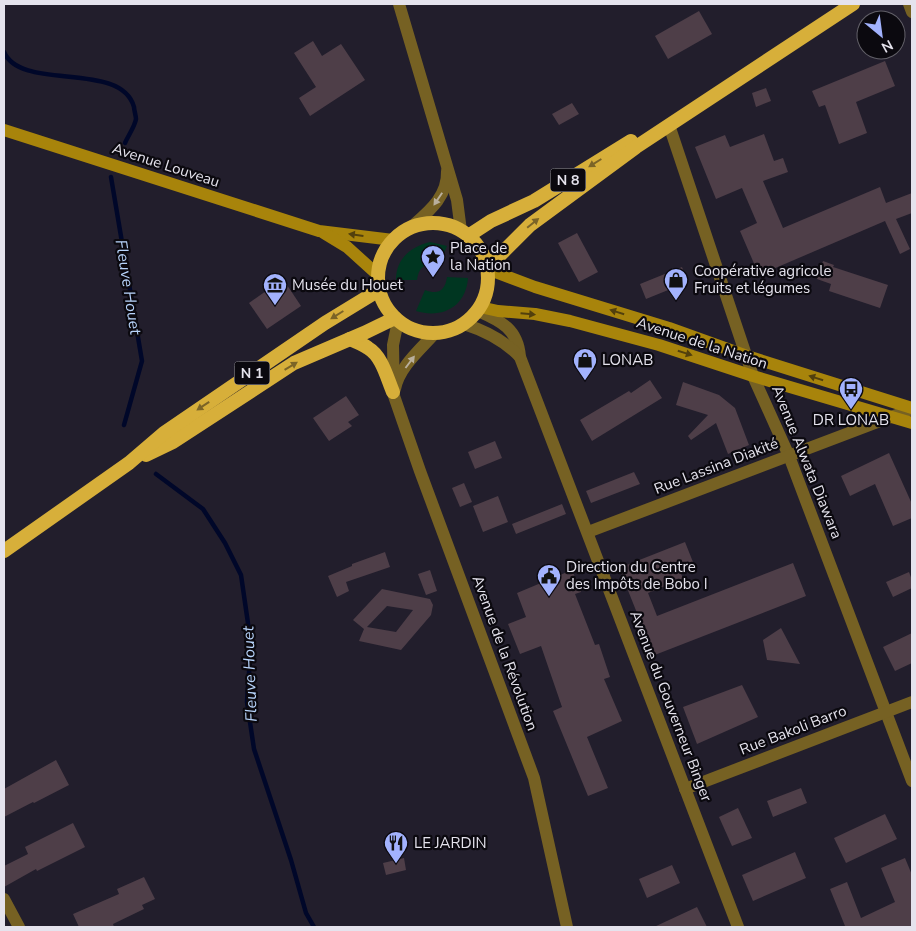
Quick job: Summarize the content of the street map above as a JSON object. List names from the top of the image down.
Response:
{
  "streets": {
    "highway": ["N 8", "N 1"],
    "main road": ["Avenue Louveau", "Avenue de la Nation"],
    "street": [
      "Avenue Alwata Diawara",
      "Rue Lassina Diakité",
      "Avenue de la Révolution",
      "Avenue du Gouverneur Binger",
      "Rue Bakoli Barro"
    ]
  },
  "crossings": [
    ["Avenue Louveau", "N 8"],
    ["Avenue Louveau", "Avenue de la Nation"],
    ["Avenue Louveau", "N 1"],
    ["Avenue Louveau", "Avenue de la Révolution"],
    ["Avenue Louveau", "Avenue du Gouverneur Binger"],
    ["N 8", "Avenue de la Nation"],
    ["N 8", "N 1"],
    ["N 8", "Avenue Alwata Diawara"],
    ["N 8", "Avenue de la Révolution"],
    ["N 8", "Avenue du Gouverneur Binger"],
    ["Avenue de la Nation", "N 1"],
    ["Avenue de la Nation", "Avenue Alwata Diawara"],
    ["Avenue de la Nation", "Rue Lassina Diakité"],
    ["Avenue de la Nation", "Avenue de la Révolution"],
    ["Avenue de la Nation", "Avenue du Gouverneur Binger"],
    ["N 1", "Avenue de la Révolution"],
    ["N 1", "Avenue du Gouverneur Binger"],
    ["Avenue Alwata Diawara", "Rue Lassina Diakité"],
    ["Avenue Alwata Diawara", "Rue Bakoli Barro"],
    ["Rue Lassina Diakité", "Avenue du Gouverneur Binger"],
    ["Avenue de la Révolution", "Avenue du Gouverneur Binger"],
    ["Avenue du Gouverneur Binger", "Rue Bakoli Barro"]
  ],
  "water": ["Fleuve Houet"],
  "places": {
    "place": ["Place de la Nation"],
    "shop": ["Coopérative agricole Fruits et légumes", "LONAB"],
    "museum": ["Musée du Houet"],
    "bus stop": ["DR LONAB"],
    "public building": ["Direction du Centre des Impôts de Bobo I"],
    "restaurant": ["LE JARDIN"]
  },
  "north": "bottom right"
}
